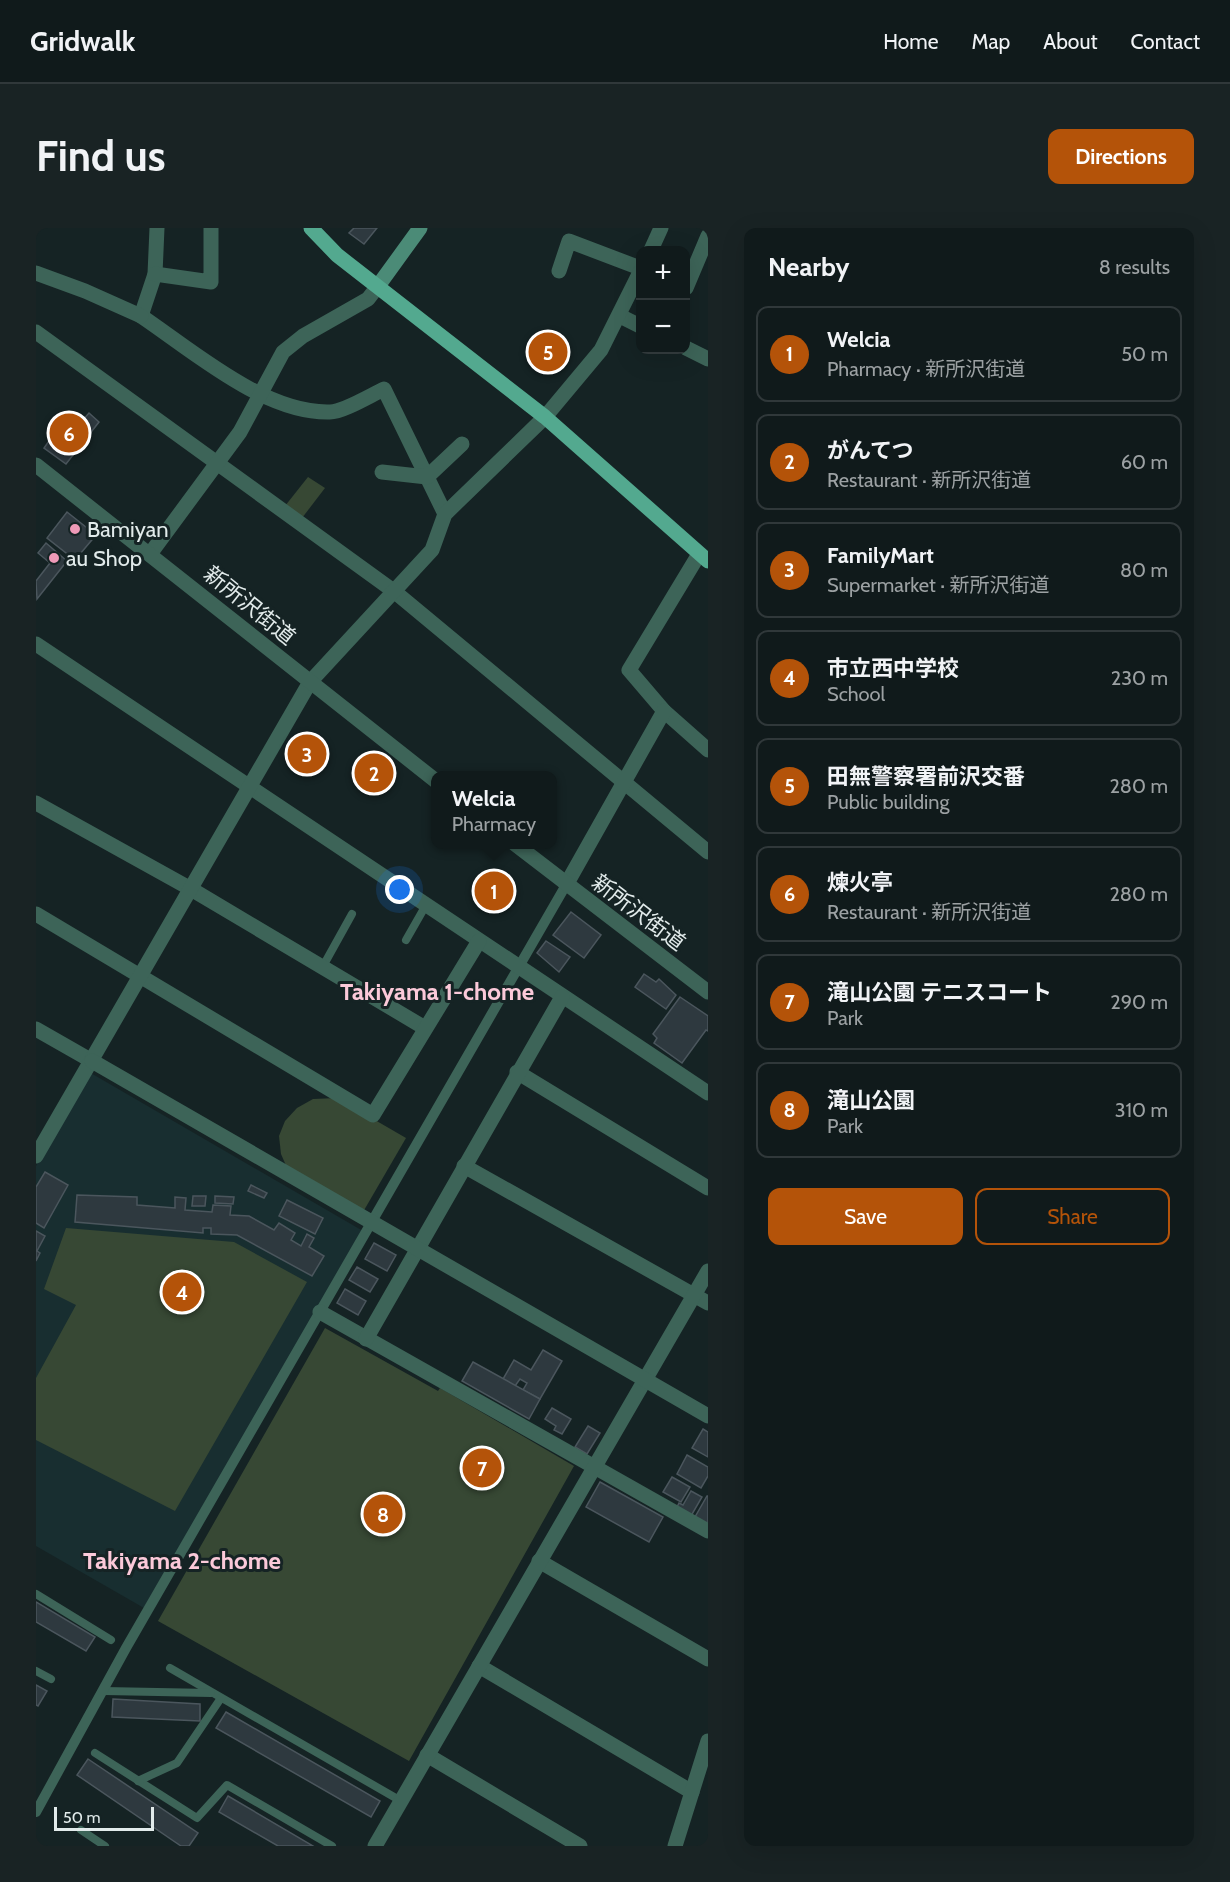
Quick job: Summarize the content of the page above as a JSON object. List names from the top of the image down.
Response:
{
  "streets": {
    "street": ["新所沢街道"]
  },
  "districts": ["Takiyama 1-chome", "Takiyama 2-chome"],
  "places": ["Bamiyan", "au Shop"],
  "scale_bar": "50 m",
  "page": {
    "header": "Gridwalk",
    "nav": [
      "Home",
      "Map",
      "About",
      "Contact"
    ],
    "buttons": [
      "Directions",
      ["Save", "Share"]
    ],
    "title": "Find us",
    "heading": ["Nearby", "8 results"],
    "map_buttons": ["+", "−"],
    "list": [
      {
        "mark": "1",
        "name": "Welcia",
        "note": "Pharmacy · 新所沢街道",
        "value": "50 m"
      },
      {
        "mark": "2",
        "name": "がんてつ",
        "note": "Restaurant · 新所沢街道",
        "value": "60 m"
      },
      {
        "mark": "3",
        "name": "FamilyMart",
        "note": "Supermarket · 新所沢街道",
        "value": "80 m"
      },
      {
        "mark": "4",
        "name": "市立西中学校",
        "note": "School",
        "value": "230 m"
      },
      {
        "mark": "5",
        "name": "田無警察署前沢交番",
        "note": "Public building",
        "value": "280 m"
      },
      {
        "mark": "6",
        "name": "煉火亭",
        "note": "Restaurant · 新所沢街道",
        "value": "280 m"
      },
      {
        "mark": "7",
        "name": "滝山公園 テニスコート",
        "note": "Park",
        "value": "290 m"
      },
      {
        "mark": "8",
        "name": "滝山公園",
        "note": "Park",
        "value": "310 m"
      }
    ],
    "pins": [
      "5",
      "6",
      "3",
      "2",
      "1",
      "4",
      "7",
      "8"
    ],
    "popup": ["Welcia", "Pharmacy"],
    "scale": "50 m"
  }
}
